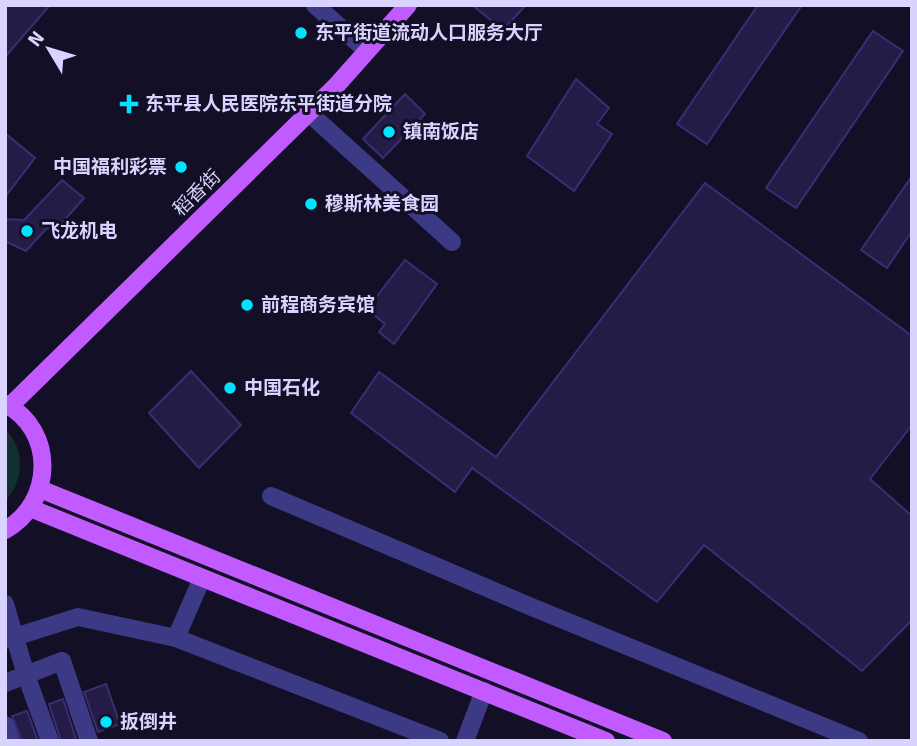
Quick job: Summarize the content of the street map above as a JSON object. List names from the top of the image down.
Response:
{
  "streets": {
    "main road": ["稻香街"]
  },
  "places": {
    "other": [
      "东平街道流动人口服务大厅",
      "镇南饭店",
      "中国福利彩票",
      "穆斯林美食园",
      "飞龙机电",
      "前程商务宾馆",
      "中国石化",
      "扳倒井"
    ],
    "health": ["东平县人民医院东平街道分院"]
  },
  "north": "top left"
}
